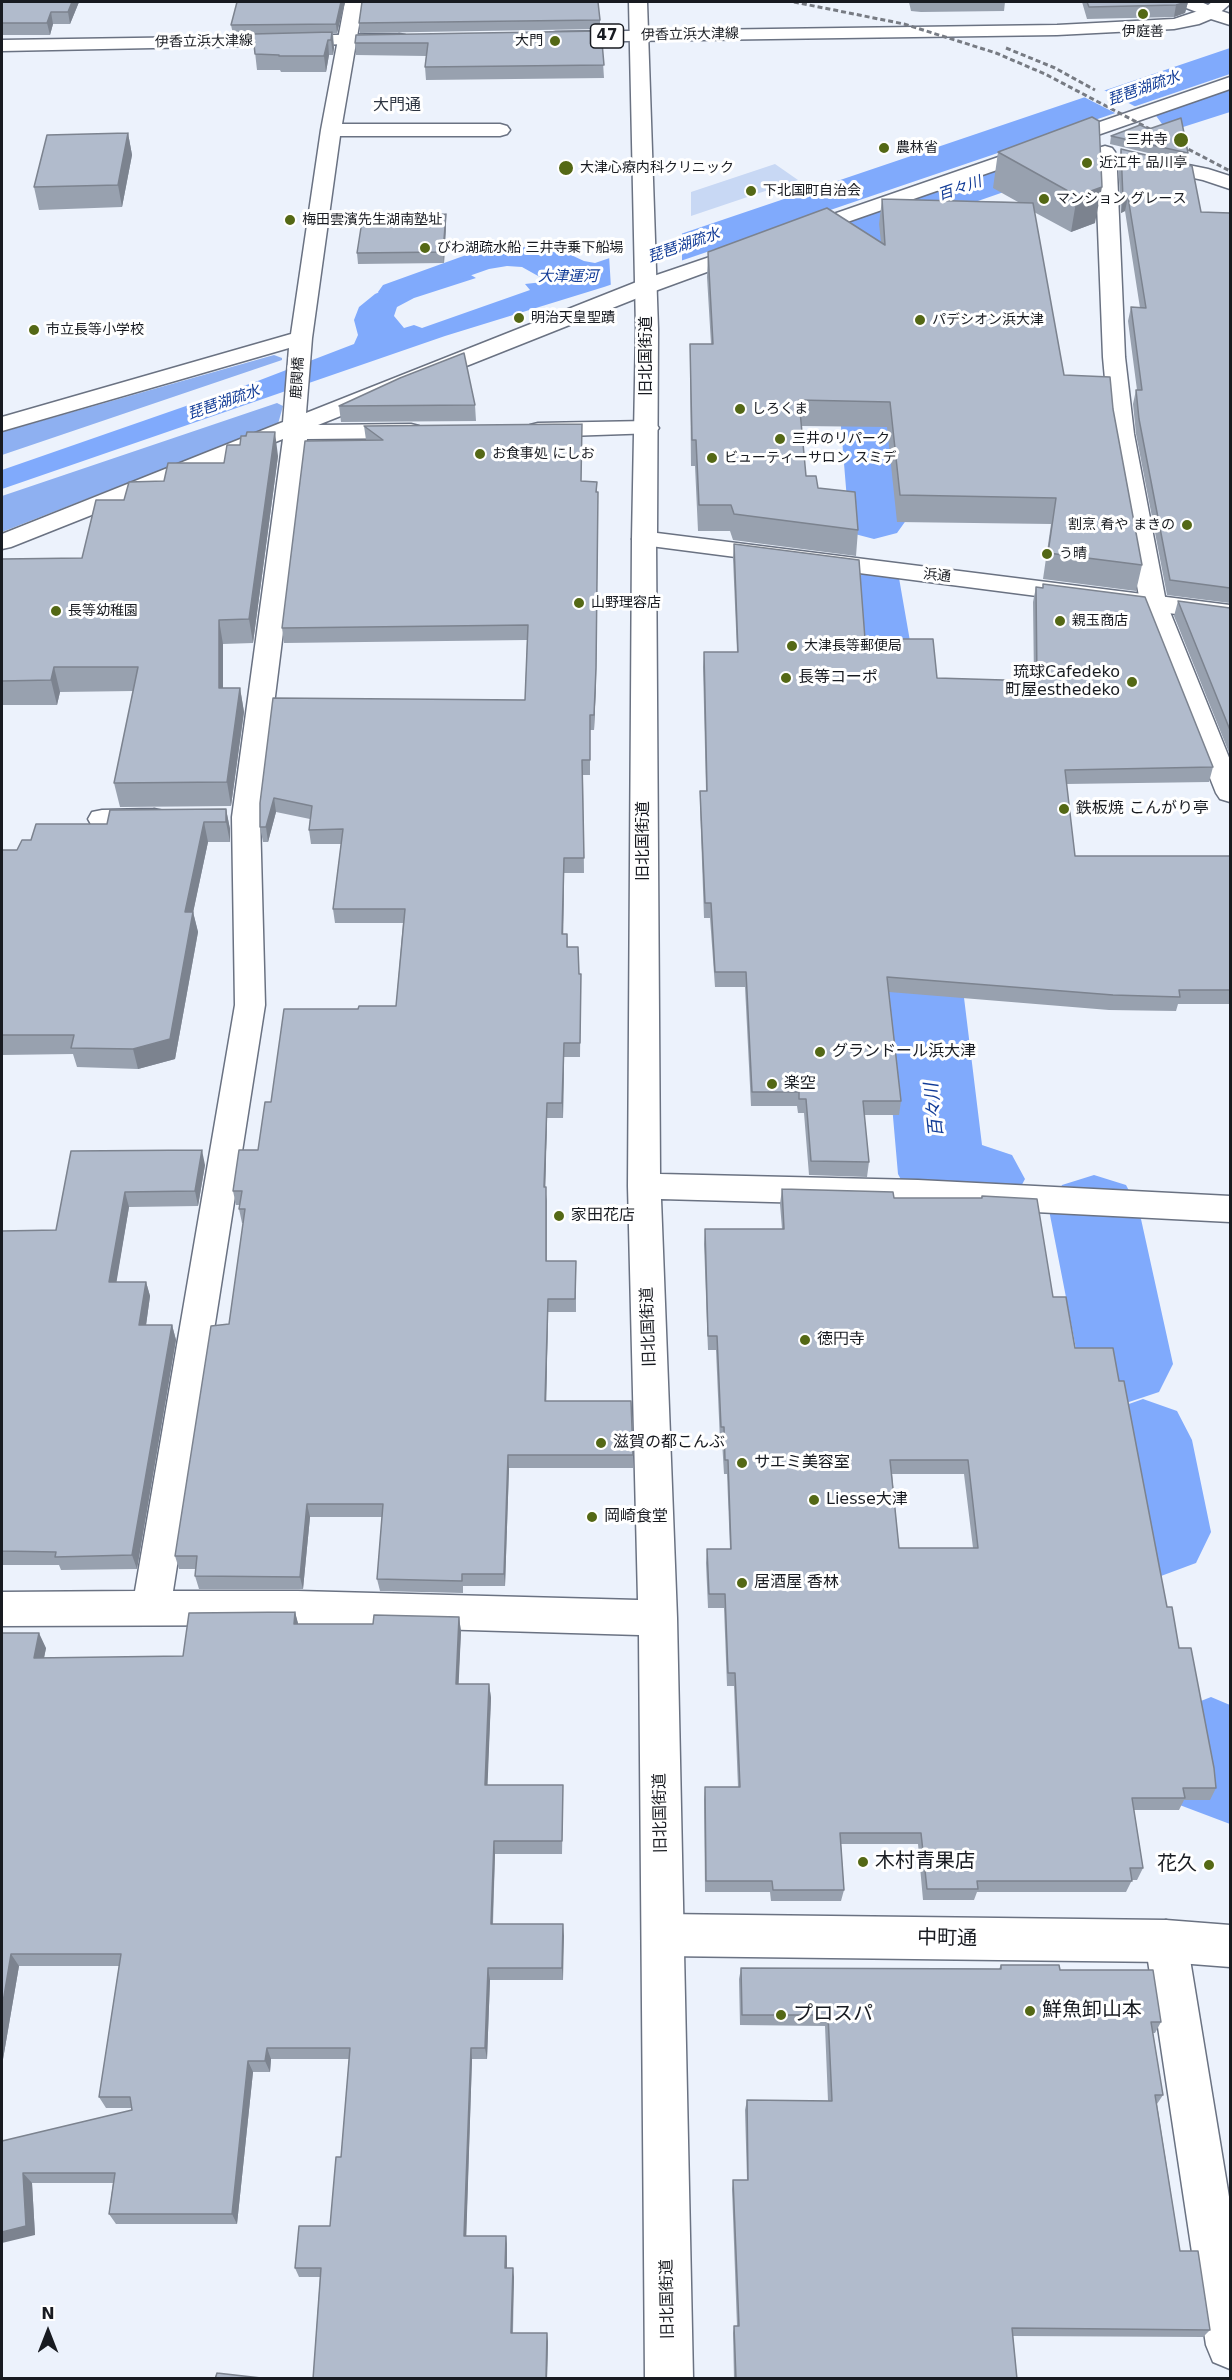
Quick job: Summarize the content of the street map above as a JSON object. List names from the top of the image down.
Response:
{
  "streets": {
    "street": [
      "伊香立浜大津線",
      "47",
      "旧北国街道",
      "鹿関橋",
      "浜通",
      "中町通"
    ]
  },
  "crossings": [
    ["伊香立浜大津線", "旧北国街道"],
    ["伊香立浜大津線", "鹿関橋"],
    ["旧北国街道", "浜通"],
    ["旧北国街道", "中町通"]
  ],
  "districts": ["大門通"],
  "water": ["琵琶湖疏水", "百々川", "大津運河"],
  "places": [
    "伊庭善",
    "大門",
    "三井寺",
    "農林省",
    "近江牛 品川亭",
    "大津心療内科クリニック",
    "下北国町自治会",
    "マンション グレース",
    "梅田雲濱先生湖南塾址",
    "びわ湖疏水船 三井寺乗下船場",
    "明治天皇聖蹟",
    "パデシオン浜大津",
    "市立長等小学校",
    "しろくま",
    "三井のリパーク",
    "お食事処 にしお",
    "ビューティーサロン スミデ",
    "割烹 肴や まきの",
    "う晴",
    "山野理容店",
    "長等幼稚園",
    "親玉商店",
    "大津長等郵便局",
    "長等コーポ",
    "琉球Cafedeko 町屋esthedeko",
    "鉄板焼 こんがり亭",
    "グランドール浜大津",
    "楽空",
    "家田花店",
    "徳円寺",
    "滋賀の都こんぶ",
    "サエミ美容室",
    "Liesse大津",
    "岡崎食堂",
    "居酒屋 香林",
    "木村青果店",
    "花久",
    "鮮魚卸山本",
    "プロスパ"
  ],
  "north": "top"
}
